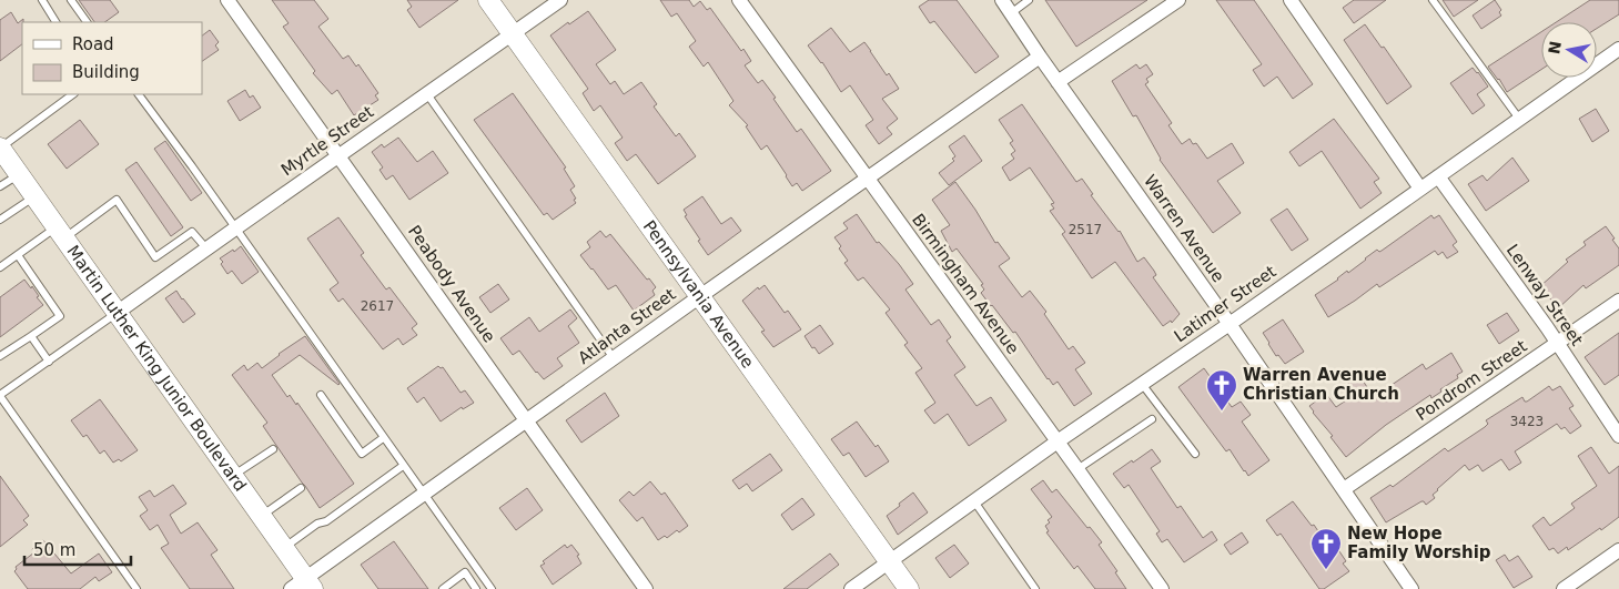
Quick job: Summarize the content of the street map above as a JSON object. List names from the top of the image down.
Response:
{
  "streets": {
    "street": [
      "Myrtle Street",
      "Warren Avenue",
      "Peabody Avenue",
      "Birmingham Avenue",
      "Pennsylvania Avenue",
      "Lenway Street",
      "Latimer Street",
      "Atlanta Street",
      "Martin Luther King Junior Boulevard",
      "Pondrom Street"
    ]
  },
  "crossings": [
    ["Myrtle Street", "Peabody Avenue"],
    ["Myrtle Street", "Pennsylvania Avenue"],
    ["Myrtle Street", "Martin Luther King Junior Boulevard"],
    ["Warren Avenue", "Latimer Street"],
    ["Warren Avenue", "Atlanta Street"],
    ["Warren Avenue", "Pondrom Street"],
    ["Peabody Avenue", "Atlanta Street"],
    ["Birmingham Avenue", "Latimer Street"],
    ["Birmingham Avenue", "Atlanta Street"],
    ["Pennsylvania Avenue", "Latimer Street"],
    ["Pennsylvania Avenue", "Atlanta Street"],
    ["Lenway Street", "Latimer Street"],
    ["Lenway Street", "Pondrom Street"],
    ["Atlanta Street", "Martin Luther King Junior Boulevard"]
  ],
  "places": {
    "church": ["Warren Avenue Christian Church", "New Hope Family Worship"]
  },
  "house_numbers": ["2517", "2617", "3423"],
  "legend": ["Road", "Building"],
  "scale_bar": "50 m",
  "north": "left"
}
